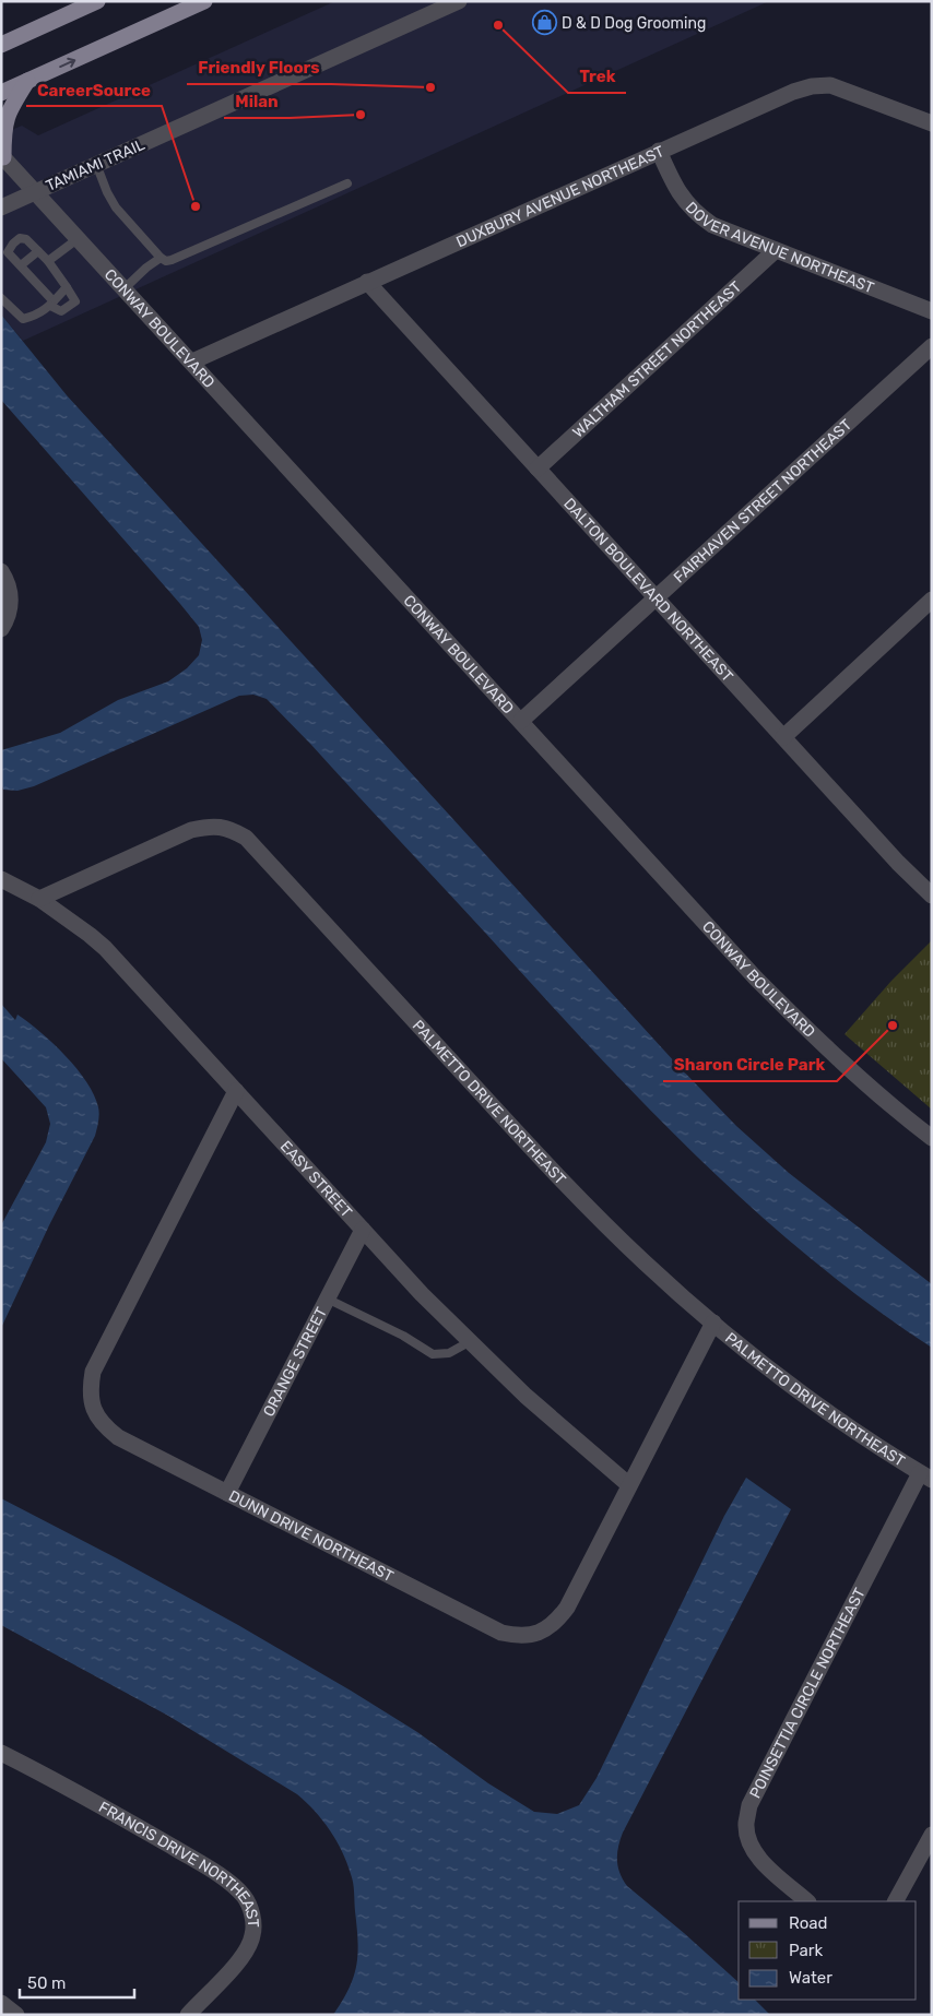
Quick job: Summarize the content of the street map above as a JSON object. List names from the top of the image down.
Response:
{
  "streets": {
    "street": [
      "TAMIAMI TRAIL",
      "DUXBURY AVENUE NORTHEAST",
      "DOVER AVENUE NORTHEAST",
      "CONWAY BOULEVARD",
      "WALTHAM STREET NORTHEAST",
      "FAIRHAVEN STREET NORTHEAST",
      "DALTON BOULEVARD NORTHEAST",
      "PALMETTO DRIVE NORTHEAST",
      "EASY STREET",
      "ORANGE STREET",
      "DUNN DRIVE NORTHEAST",
      "POINSETTIA CIRCLE NORTHEAST",
      "FRANCIS DRIVE NORTHEAST"
    ]
  },
  "crossings": [
    ["TAMIAMI TRAIL", "CONWAY BOULEVARD"],
    ["DUXBURY AVENUE NORTHEAST", "DOVER AVENUE NORTHEAST"],
    ["DUXBURY AVENUE NORTHEAST", "CONWAY BOULEVARD"],
    ["DUXBURY AVENUE NORTHEAST", "DALTON BOULEVARD NORTHEAST"],
    ["DOVER AVENUE NORTHEAST", "WALTHAM STREET NORTHEAST"],
    ["CONWAY BOULEVARD", "FAIRHAVEN STREET NORTHEAST"],
    ["WALTHAM STREET NORTHEAST", "DALTON BOULEVARD NORTHEAST"],
    ["FAIRHAVEN STREET NORTHEAST", "DALTON BOULEVARD NORTHEAST"],
    ["PALMETTO DRIVE NORTHEAST", "EASY STREET"],
    ["PALMETTO DRIVE NORTHEAST", "DUNN DRIVE NORTHEAST"],
    ["PALMETTO DRIVE NORTHEAST", "POINSETTIA CIRCLE NORTHEAST"],
    ["EASY STREET", "ORANGE STREET"],
    ["EASY STREET", "DUNN DRIVE NORTHEAST"],
    ["ORANGE STREET", "DUNN DRIVE NORTHEAST"]
  ],
  "places": {
    "shop": ["D & D Dog Grooming"],
    "other": [
      "Trek",
      "Friendly Floors",
      "Milan",
      "CareerSource",
      "Sharon Circle Park"
    ]
  },
  "legend": ["Road", "Park", "Water"],
  "scale_bar": "50 m"
}
